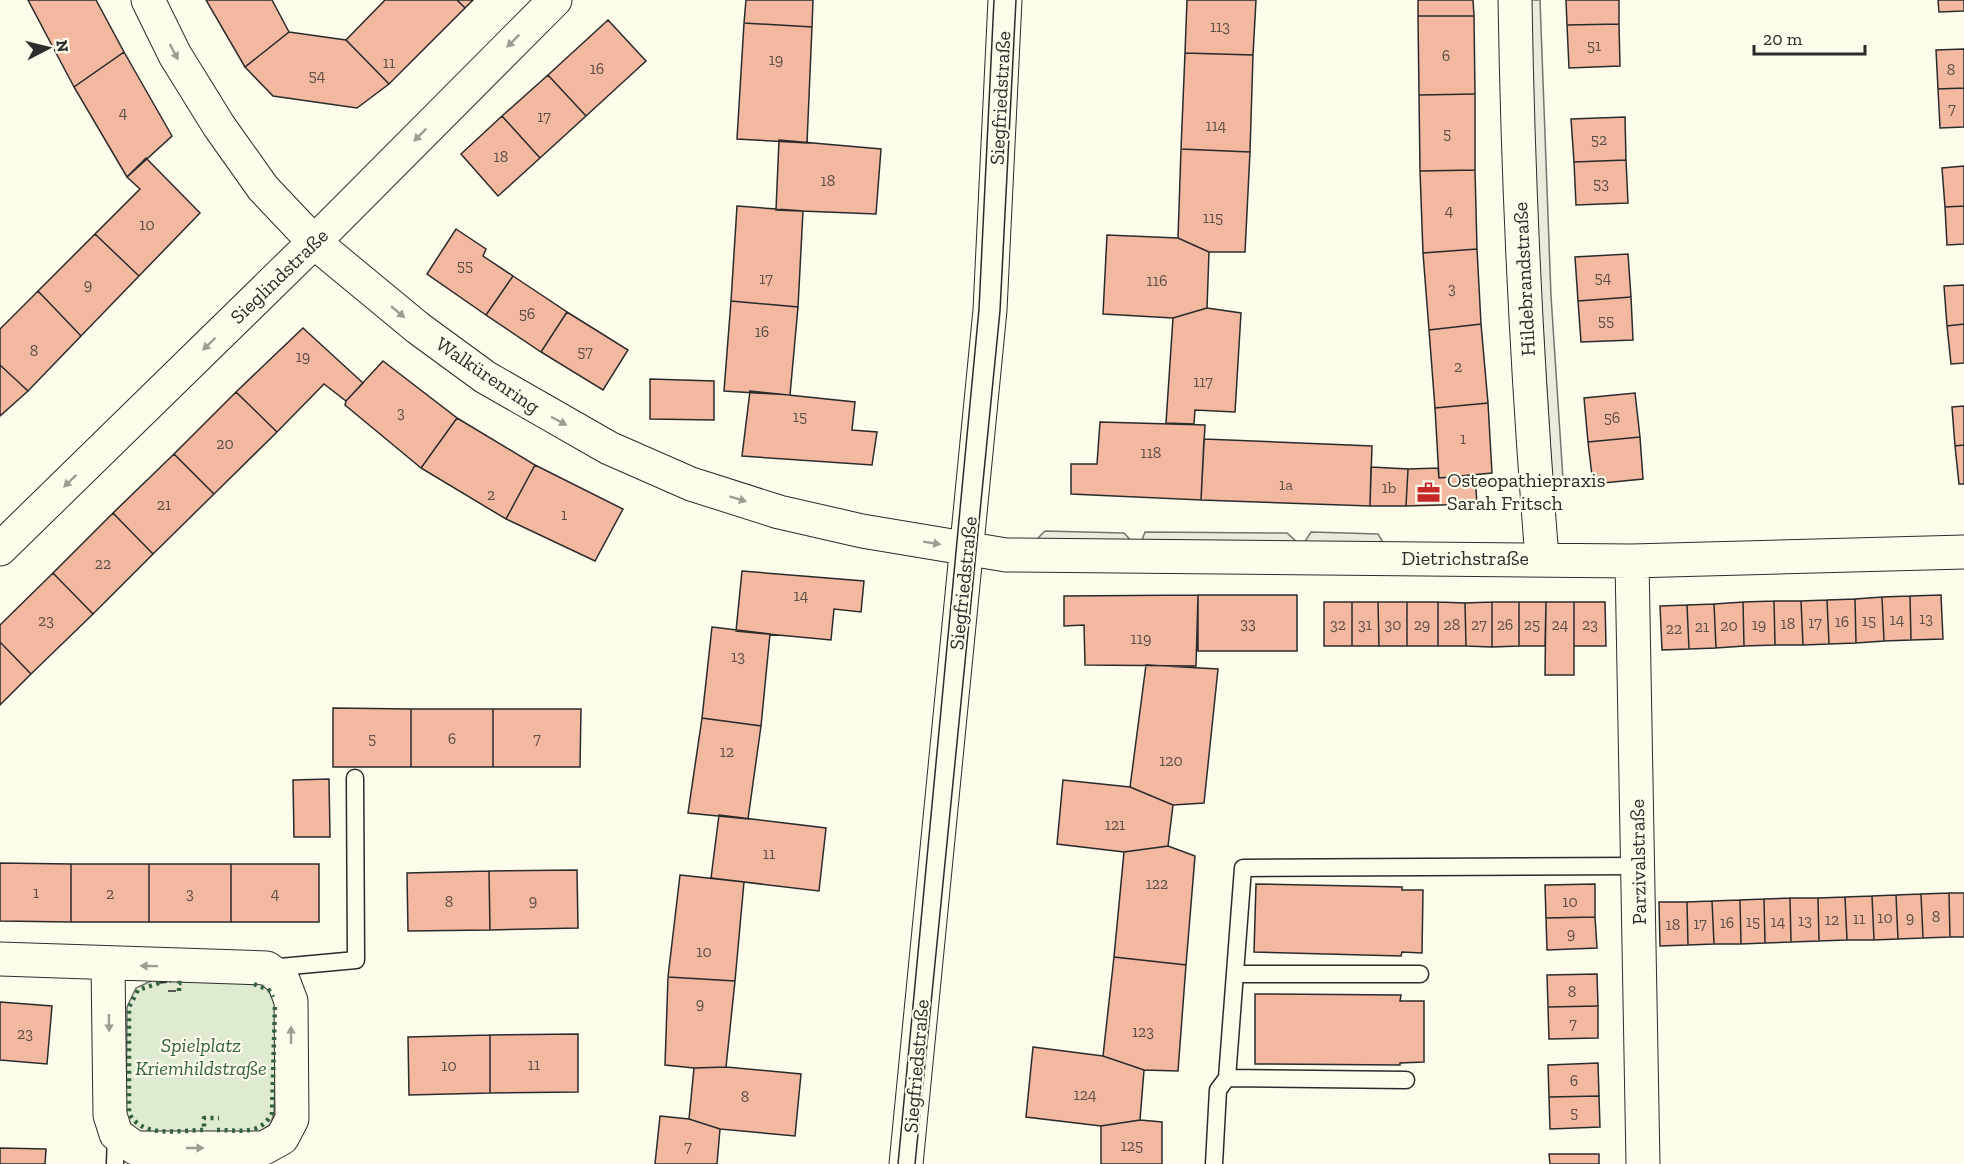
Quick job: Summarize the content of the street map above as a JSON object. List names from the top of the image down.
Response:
{
  "streets": {
    "street": [
      "Siegfriedstraße",
      "Sieglindstraße",
      "Hildebrandstraße",
      "Walkürenring",
      "Dietrichstraße",
      "Parzivalstraße"
    ]
  },
  "crossings": [
    ["Siegfriedstraße", "Walkürenring"],
    ["Siegfriedstraße", "Dietrichstraße"],
    ["Sieglindstraße", "Walkürenring"],
    ["Hildebrandstraße", "Dietrichstraße"],
    ["Walkürenring", "Dietrichstraße"],
    ["Dietrichstraße", "Parzivalstraße"]
  ],
  "one_way": ["Sieglindstraße", "Walkürenring"],
  "parks": ["Spielplatz Kriemhildstraße"],
  "places": {
    "office": ["Osteopathiepraxis Sarah Fritsch"]
  },
  "house_numbers": [
    "113",
    "51",
    "6",
    "19",
    "11",
    "16",
    "8",
    "54",
    "7",
    "4",
    "17",
    "114",
    "5",
    "52",
    "18",
    "18",
    "53",
    "4",
    "115",
    "10",
    "55",
    "54",
    "17",
    "116",
    "9",
    "3",
    "56",
    "55",
    "16",
    "8",
    "57",
    "19",
    "2",
    "117",
    "3",
    "15",
    "56",
    "1",
    "20",
    "118",
    "1a",
    "1b",
    "2",
    "21",
    "1",
    "22",
    "14",
    "13",
    "14",
    "23",
    "15",
    "16",
    "17",
    "33",
    "18",
    "32",
    "31",
    "30",
    "29",
    "28",
    "27",
    "26",
    "25",
    "24",
    "23",
    "19",
    "20",
    "21",
    "22",
    "119",
    "13",
    "5",
    "6",
    "7",
    "12",
    "120",
    "121",
    "11",
    "122",
    "1",
    "2",
    "3",
    "4",
    "9",
    "8",
    "10",
    "8",
    "10",
    "9",
    "11",
    "12",
    "13",
    "15",
    "14",
    "16",
    "17",
    "18",
    "9",
    "10",
    "8",
    "9",
    "7",
    "123",
    "23",
    "11",
    "10",
    "6",
    "124",
    "8",
    "5",
    "125",
    "7"
  ],
  "scale_bar": "20 m",
  "north": "right"
}
